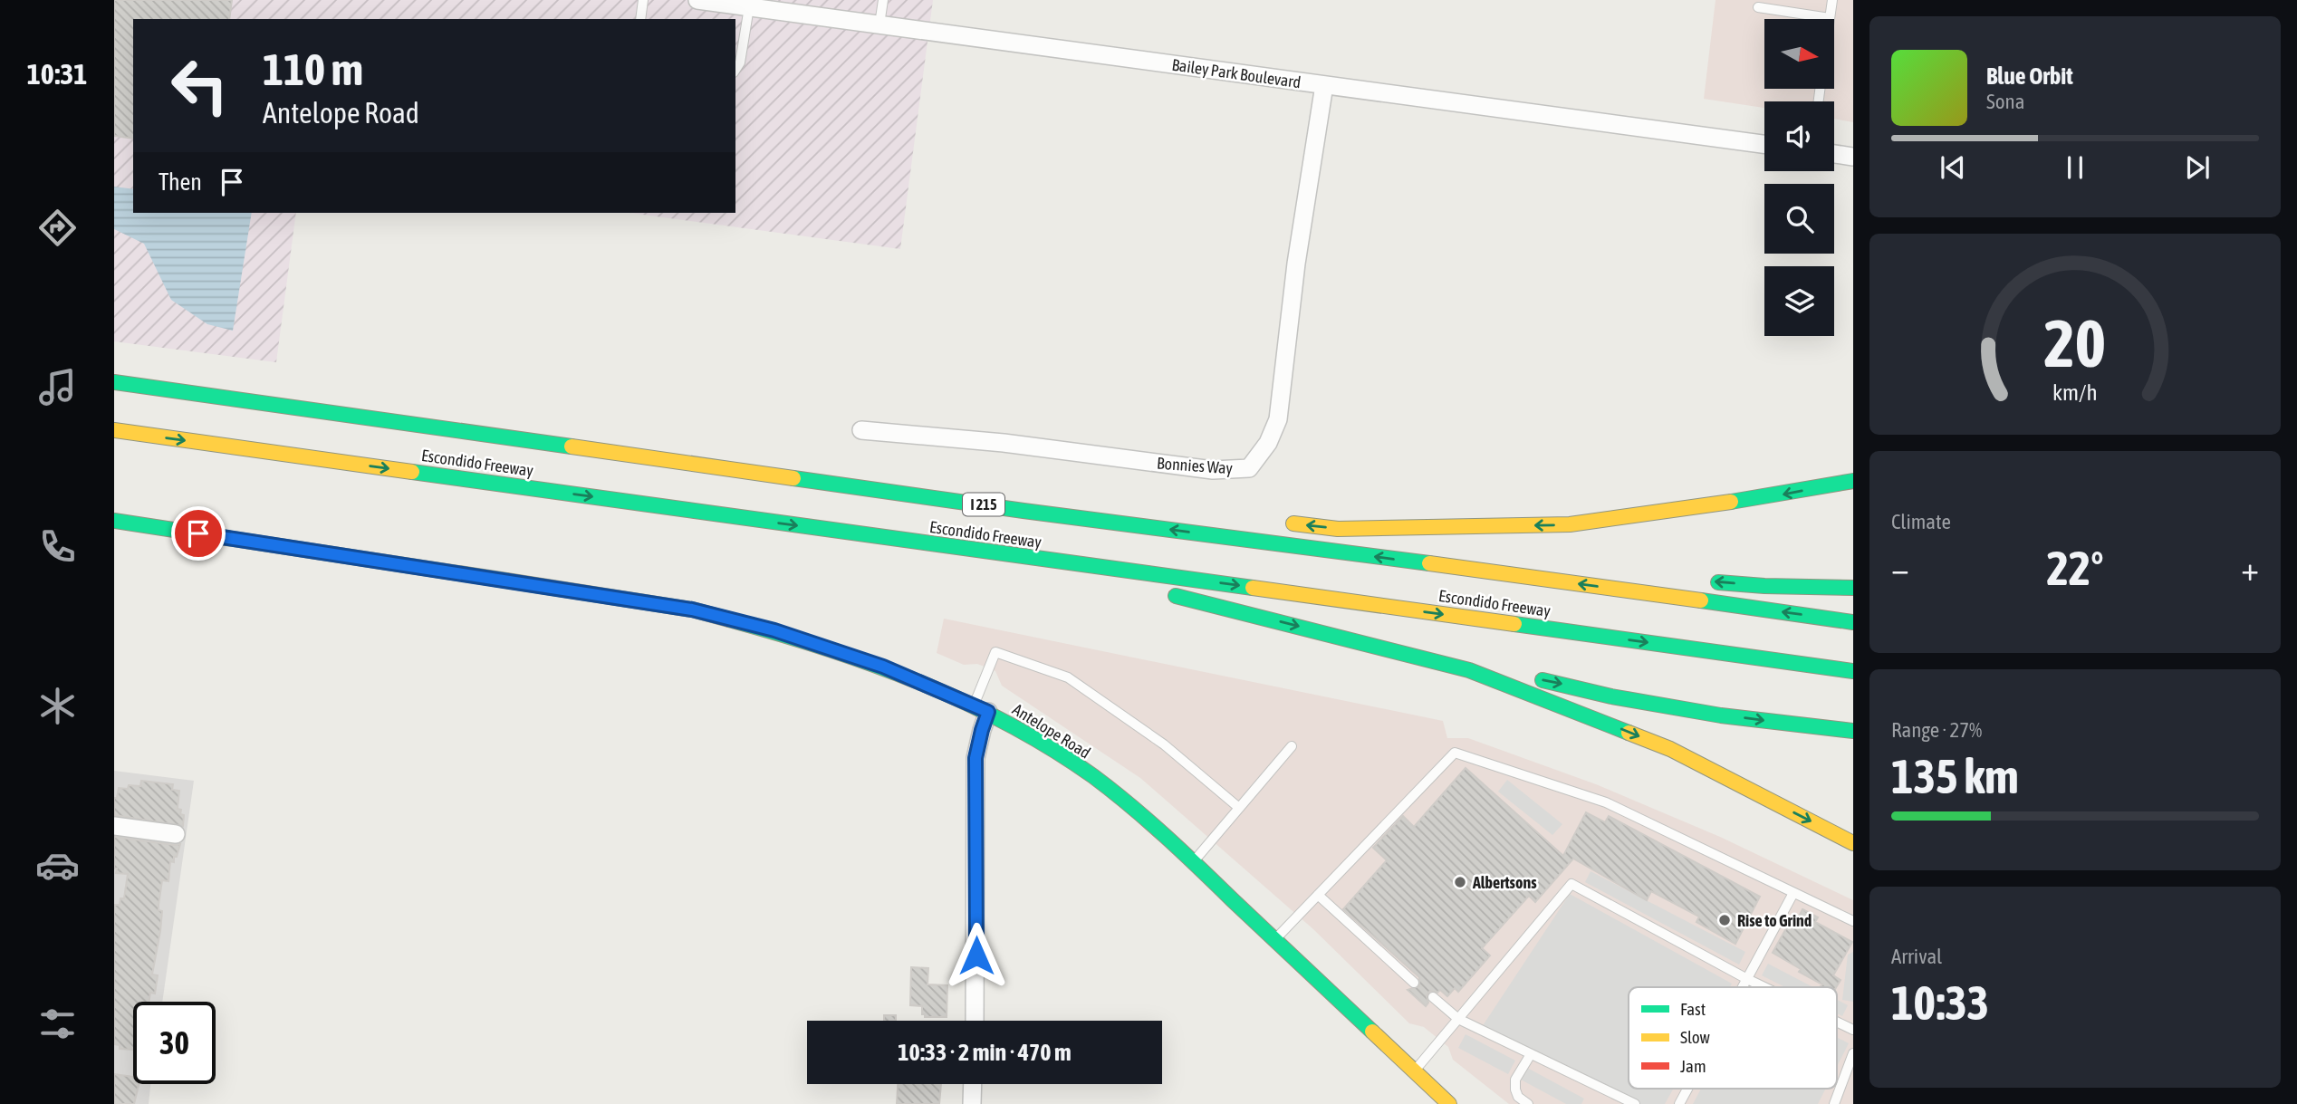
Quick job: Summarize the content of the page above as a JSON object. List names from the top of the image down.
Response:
{
  "streets": {
    "main road": ["Escondido Freeway", "I 215", "Antelope Road"],
    "street": ["Bailey Park Boulevard", "Bonnies Way"]
  },
  "crossings": [
    ["Bailey Park Boulevard", "Bonnies Way"]
  ],
  "places": ["Albertsons", "Rise to Grind"],
  "legend": ["Fast", "Slow", "Jam"],
  "north": "right",
  "page": {
    "tabs": "10:31",
    "turn": ["110 m", "Antelope Road"],
    "song": ["Blue Orbit", "Sona"],
    "then": "Then",
    "tile": [
      "Climate",
      ["Range · 27%", "135 km"],
      ["Arrival", "10:33"]
    ],
    "heat": ["−", "22°", "+"],
    "limit": "30",
    "trip": "10:33 · 2 min · 470 m",
    "gauge": ["20", "km/h"]
  }
}
